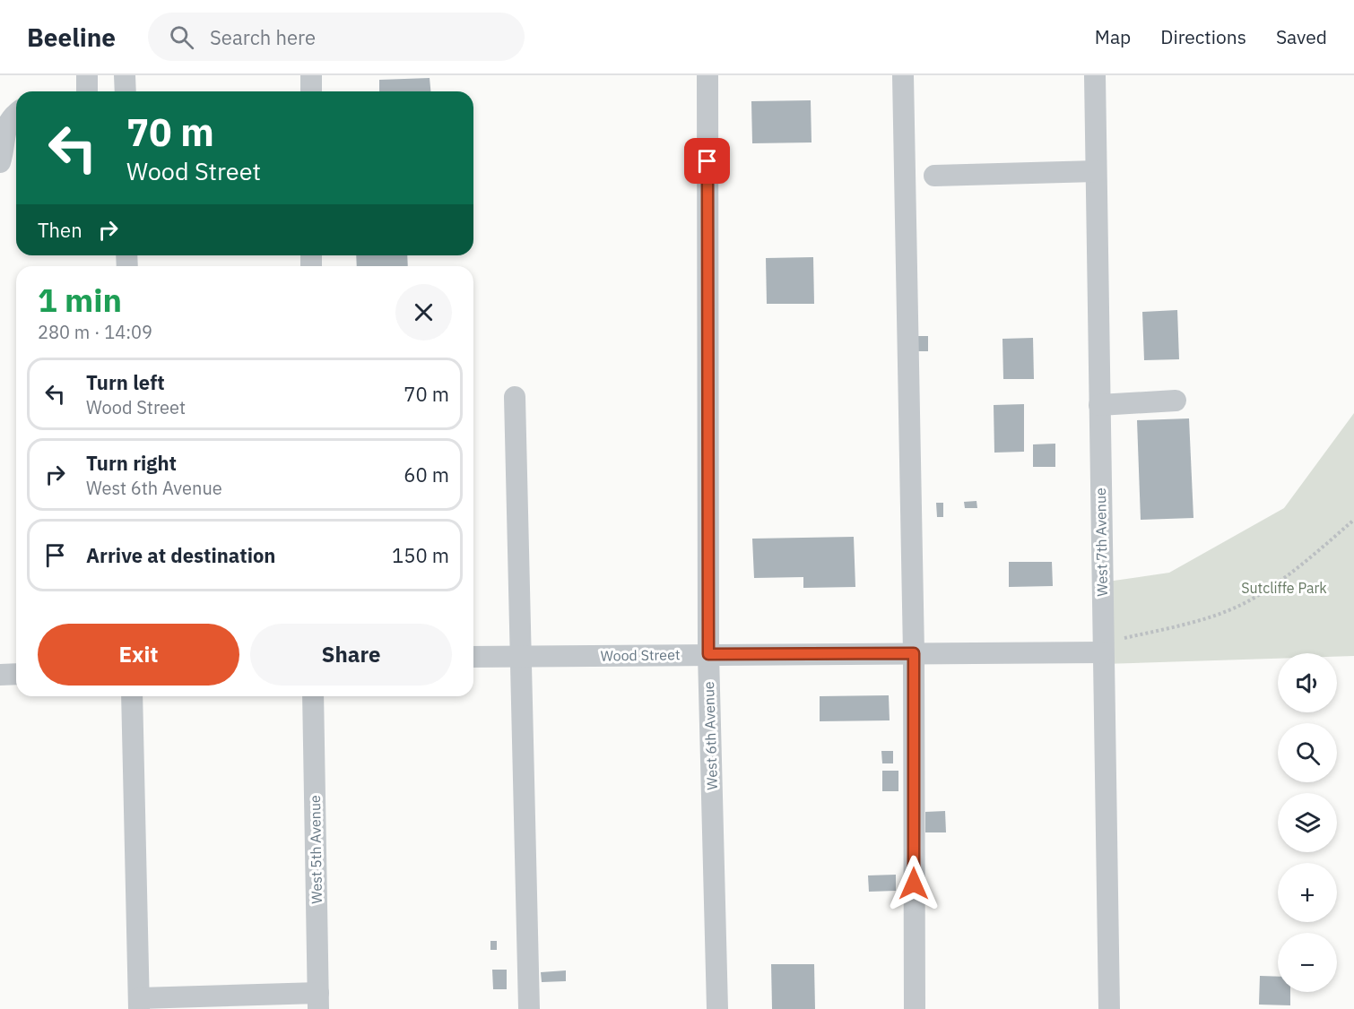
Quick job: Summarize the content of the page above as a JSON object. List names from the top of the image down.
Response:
{
  "streets": {
    "street": [
      "West 7th Avenue",
      "Wood Street",
      "West 6th Avenue",
      "West 5th Avenue"
    ]
  },
  "crossings": [
    ["West 7th Avenue", "Wood Street"],
    ["Wood Street", "West 6th Avenue"]
  ],
  "parks": ["Sutcliffe Park"],
  "page": {
    "header": "Beeline",
    "search": "Search here",
    "nav": ["Map", "Directions", "Saved"],
    "turn": ["70 m", "Wood Street"],
    "then": "Then",
    "heading": ["1 min", "280 m · 14:09"],
    "list": [
      {
        "name": "Turn left",
        "note": "Wood Street",
        "value": "70 m"
      },
      {
        "name": "Turn right",
        "note": "West 6th Avenue",
        "value": "60 m"
      },
      {
        "name": "Arrive at destination",
        "value": "150 m"
      }
    ],
    "buttons": ["Exit", "Share"],
    "map_buttons": ["+", "−"]
  }
}
